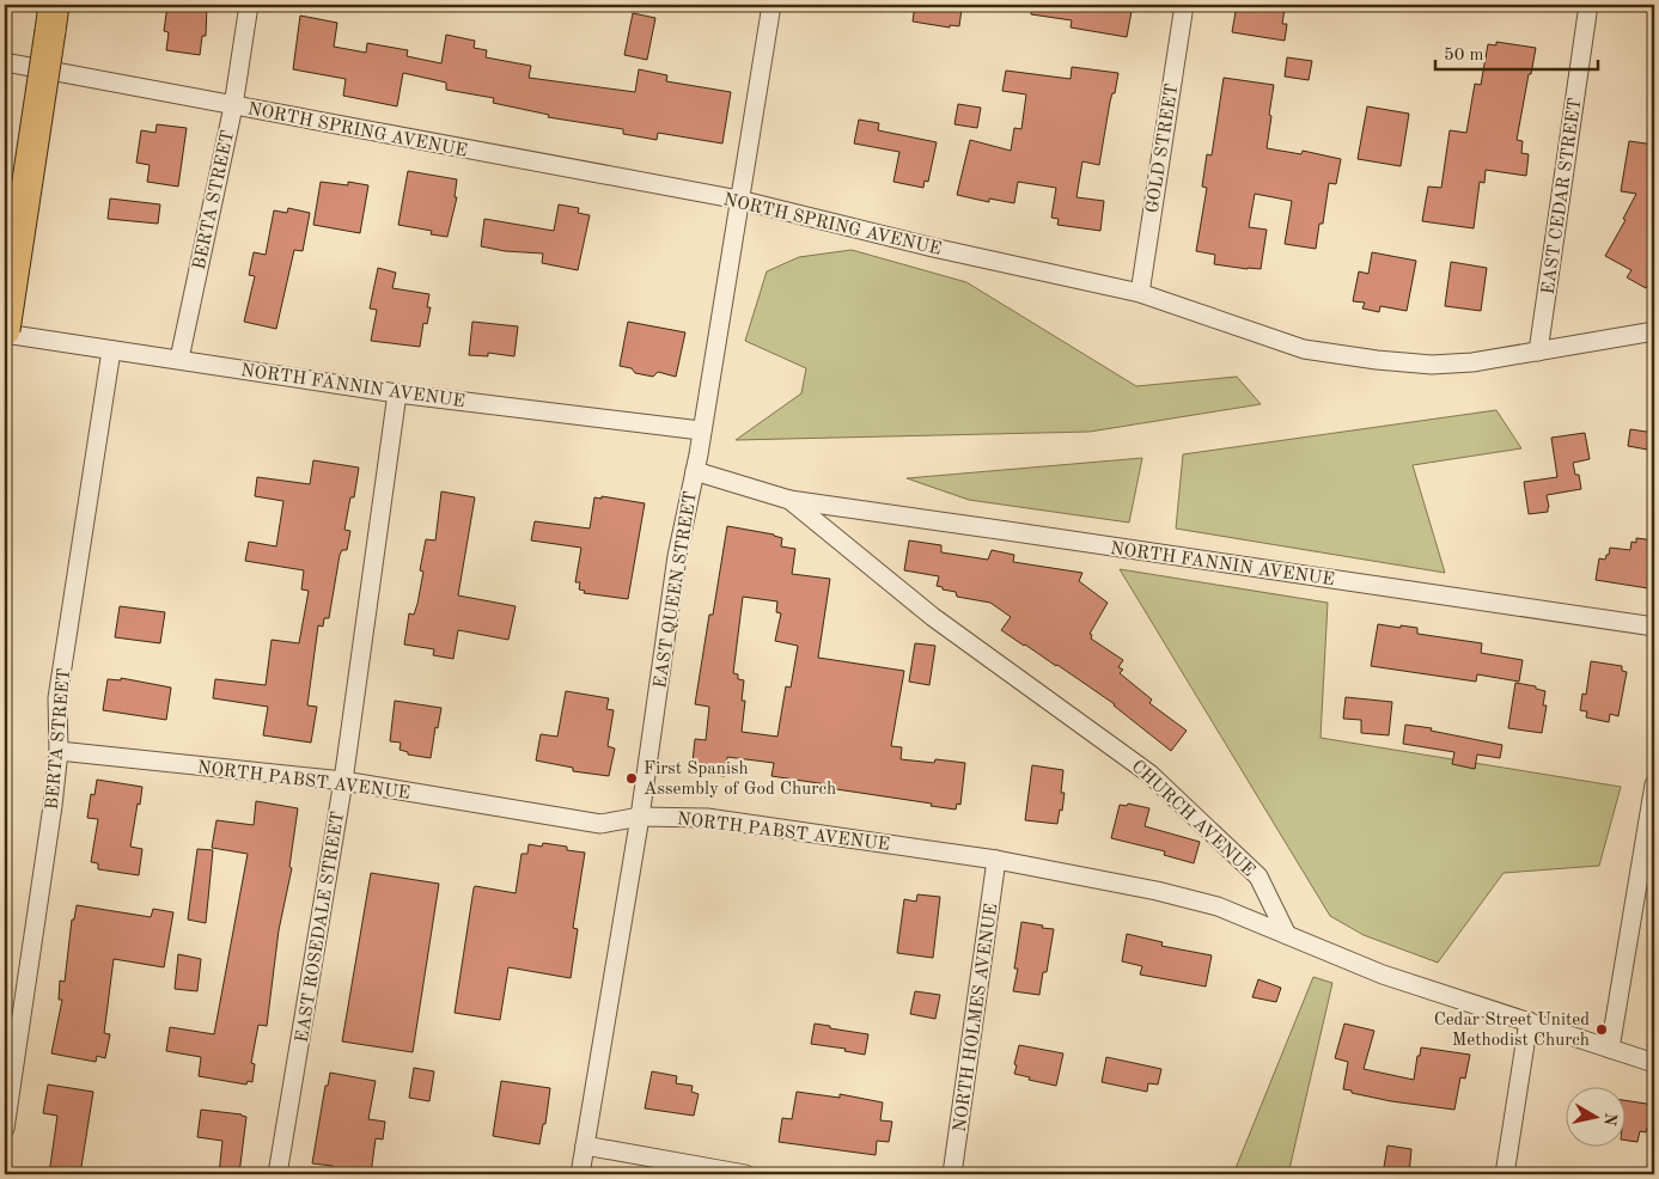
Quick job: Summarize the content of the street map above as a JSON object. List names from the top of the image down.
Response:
{
  "streets": {
    "street": [
      "NORTH SPRING AVENUE",
      "GOLD STREET",
      "EAST CEDAR STREET",
      "BERTA STREET",
      "NORTH FANNIN AVENUE",
      "EAST QUEEN STREET",
      "NORTH PABST AVENUE",
      "CHURCH AVENUE",
      "EAST ROSEDALE STREET",
      "NORTH HOLMES AVENUE"
    ]
  },
  "crossings": [
    ["NORTH SPRING AVENUE", "GOLD STREET"],
    ["NORTH SPRING AVENUE", "EAST CEDAR STREET"],
    ["NORTH SPRING AVENUE", "BERTA STREET"],
    ["NORTH SPRING AVENUE", "EAST QUEEN STREET"],
    ["BERTA STREET", "NORTH FANNIN AVENUE"],
    ["BERTA STREET", "NORTH PABST AVENUE"],
    ["NORTH FANNIN AVENUE", "EAST QUEEN STREET"],
    ["NORTH FANNIN AVENUE", "CHURCH AVENUE"],
    ["NORTH FANNIN AVENUE", "EAST ROSEDALE STREET"],
    ["EAST QUEEN STREET", "NORTH PABST AVENUE"],
    ["EAST QUEEN STREET", "CHURCH AVENUE"],
    ["NORTH PABST AVENUE", "CHURCH AVENUE"],
    ["NORTH PABST AVENUE", "EAST ROSEDALE STREET"],
    ["NORTH PABST AVENUE", "NORTH HOLMES AVENUE"]
  ],
  "places": ["First Spanish Assembly of God Church", "Cedar Street United Methodist Church"],
  "scale_bar": "50 m",
  "north": "right"
}
